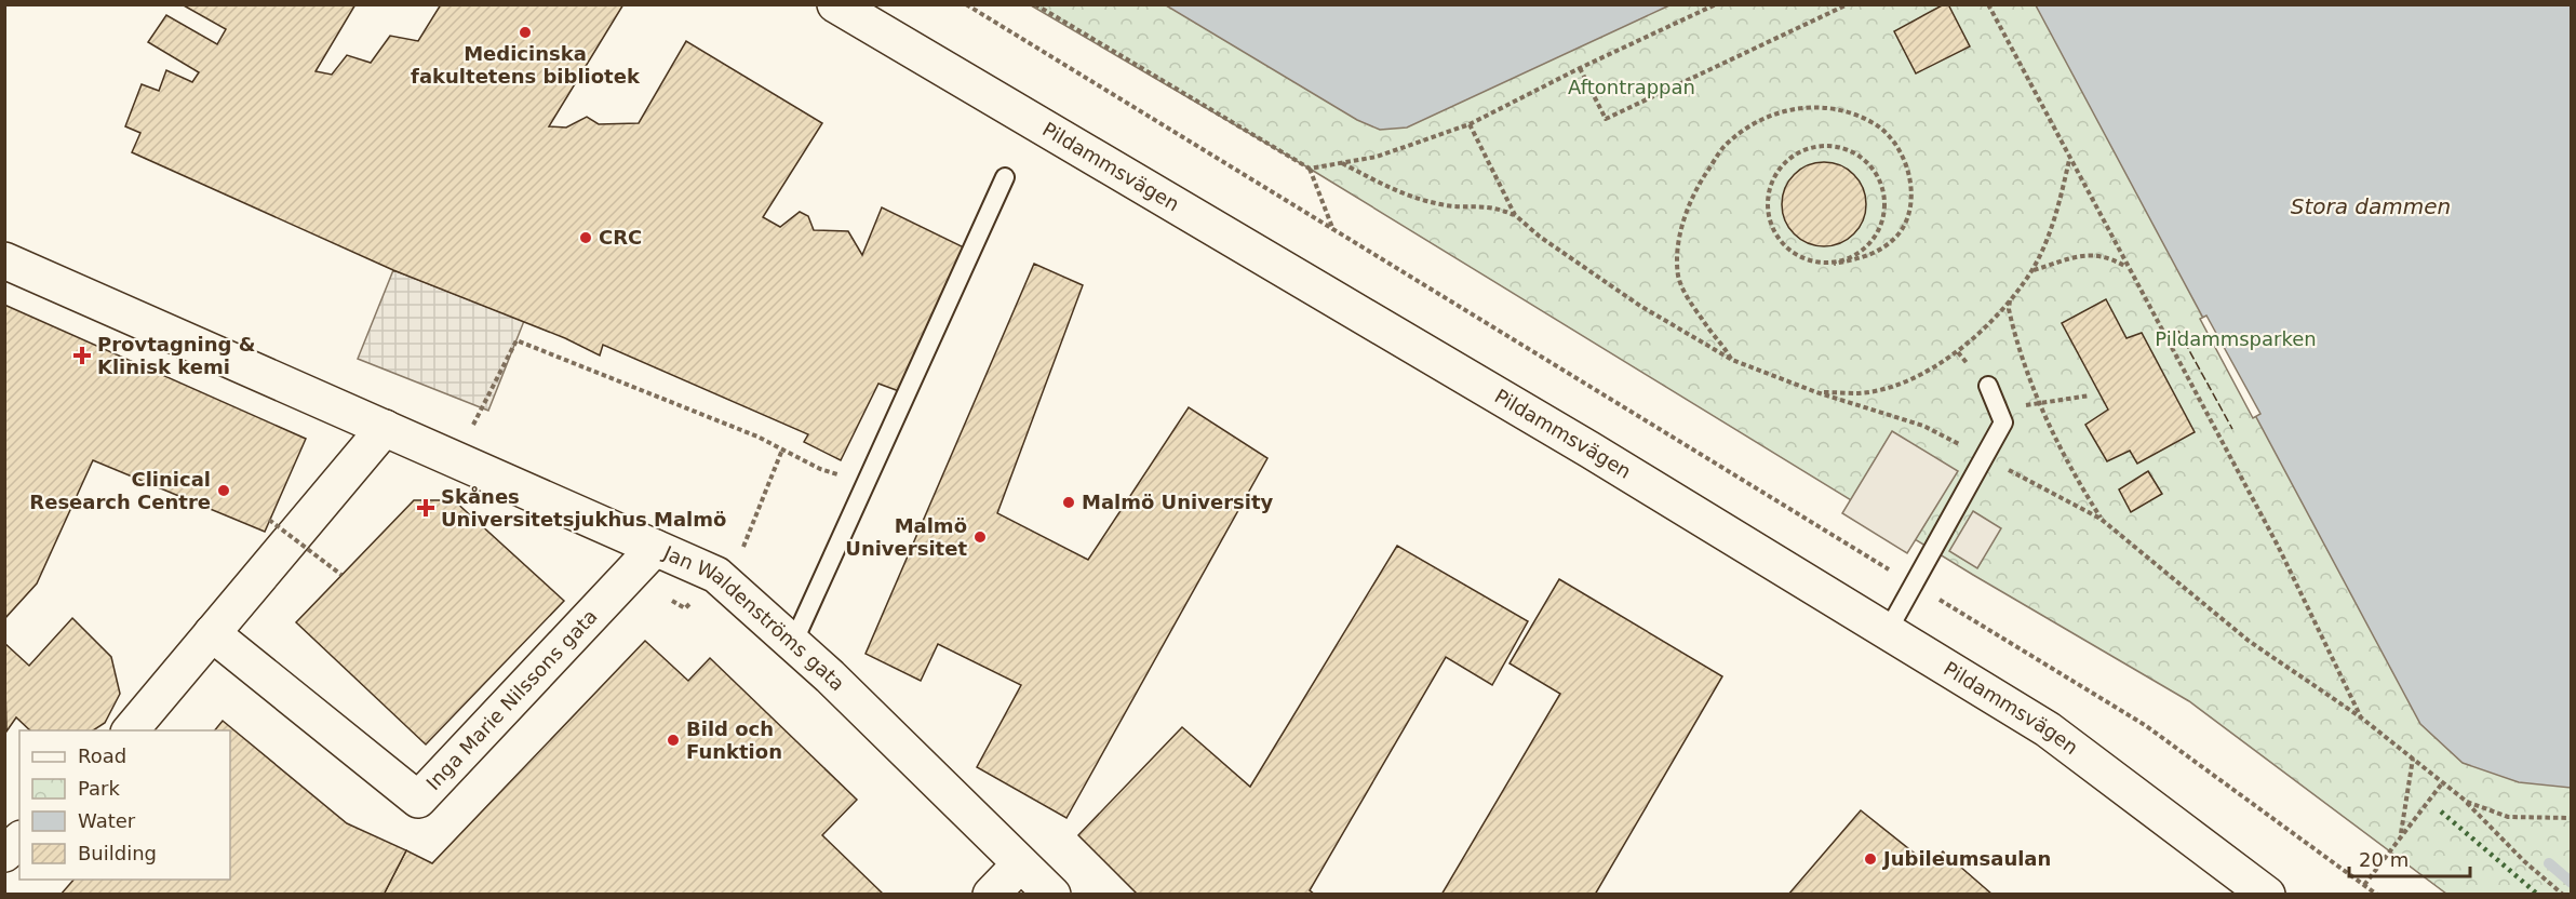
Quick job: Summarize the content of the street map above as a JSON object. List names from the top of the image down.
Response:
{
  "streets": {
    "street": ["Pildammsvägen", "Jan Waldenströms gata", "Inga Marie Nilssons gata"]
  },
  "crossings": [
    ["Jan Waldenströms gata", "Inga Marie Nilssons gata"]
  ],
  "water": ["Stora dammen"],
  "parks": ["Aftontrappan", "Pildammsparken"],
  "places": {
    "other": [
      "Medicinska fakultetens bibliotek",
      "CRC",
      "Clinical Research Centre",
      "Malmö University",
      "Malmö Universitet",
      "Bild och Funktion",
      "Jubileumsaulan"
    ],
    "health": ["Provtagning & Klinisk kemi", "Skånes Universitetsjukhus Malmö"]
  },
  "legend": [
    "Road",
    "Park",
    "Water",
    "Building"
  ],
  "scale_bar": "20 m"
}
